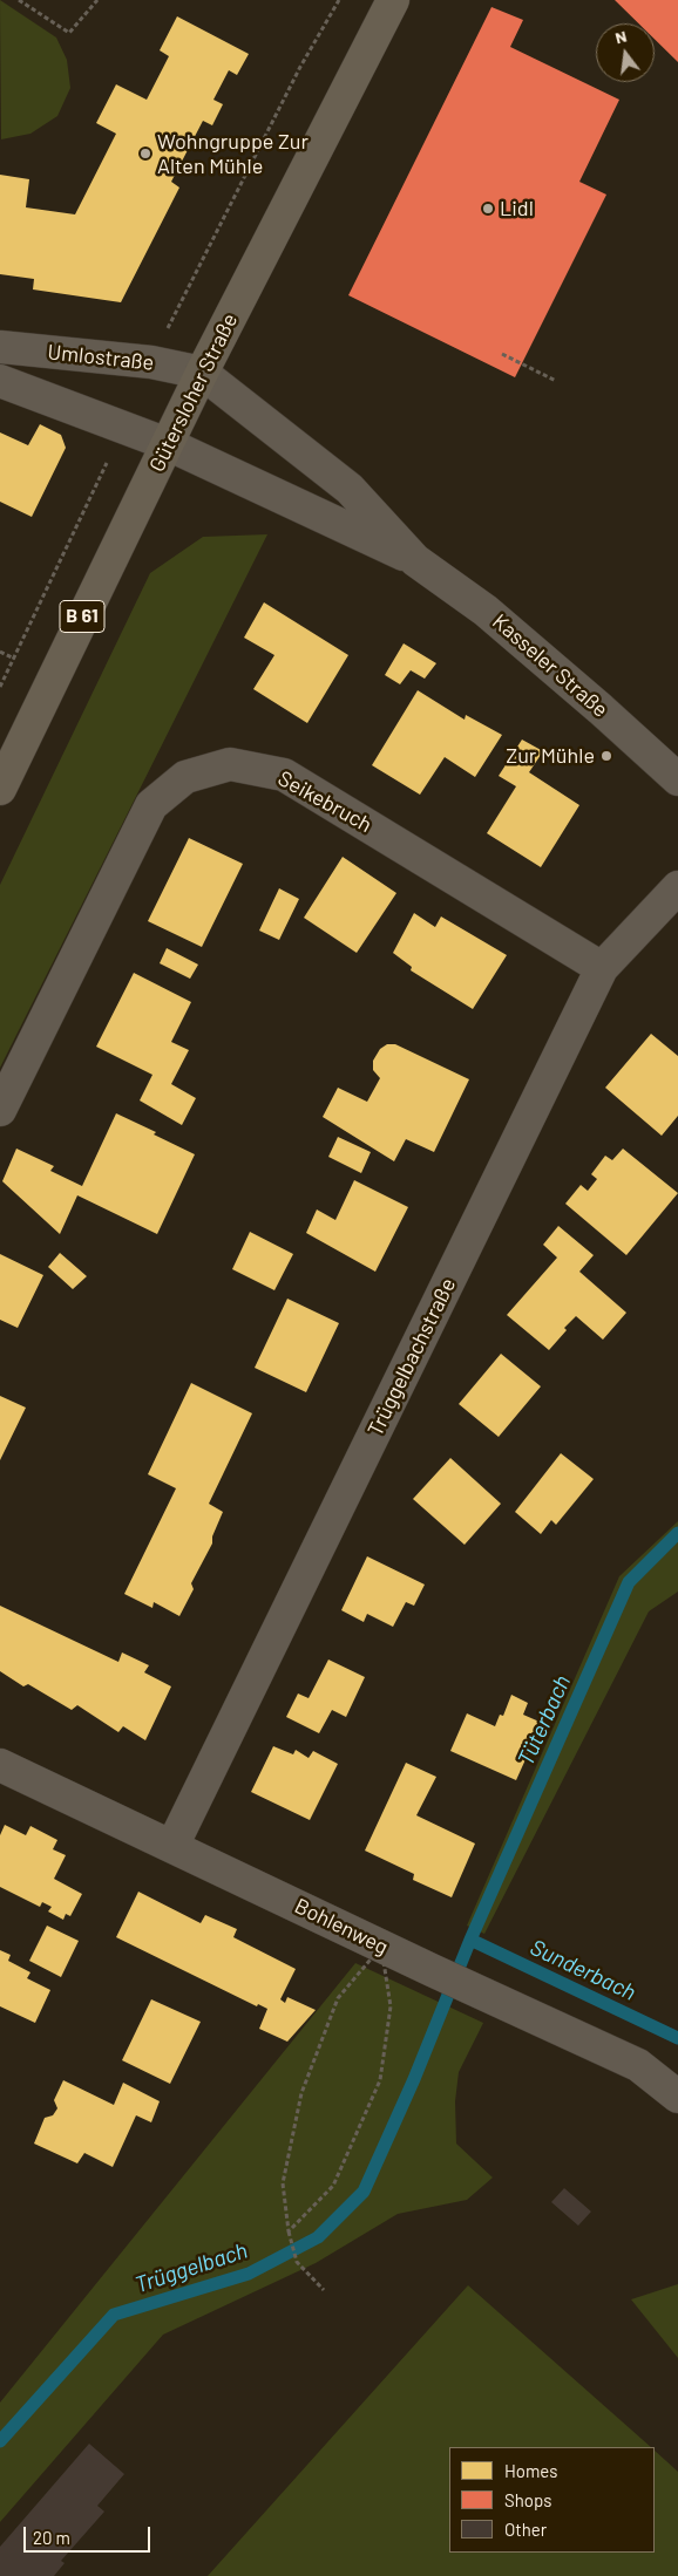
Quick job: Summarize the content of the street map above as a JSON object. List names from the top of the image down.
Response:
{
  "streets": {
    "main road": ["Gütersloher Straße", "B 61"],
    "street": [
      "Umlostraße",
      "Kasseler Straße",
      "Seikebruch",
      "Trüggelbachstraße",
      "Bohlenweg"
    ]
  },
  "crossings": [
    ["Umlostraße", "Gütersloher Straße"],
    ["Umlostraße", "Kasseler Straße"],
    ["Gütersloher Straße", "Kasseler Straße"],
    ["Seikebruch", "Trüggelbachstraße"],
    ["Trüggelbachstraße", "Bohlenweg"]
  ],
  "water": ["Tüterbach", "Sunderbach", "Trüggelbach"],
  "places": ["Wohngruppe Zur Alten Mühle", "Lidl", "Zur Mühle"],
  "legend": ["Homes", "Shops", "Other"],
  "scale_bar": "20 m",
  "north": "top"
}
